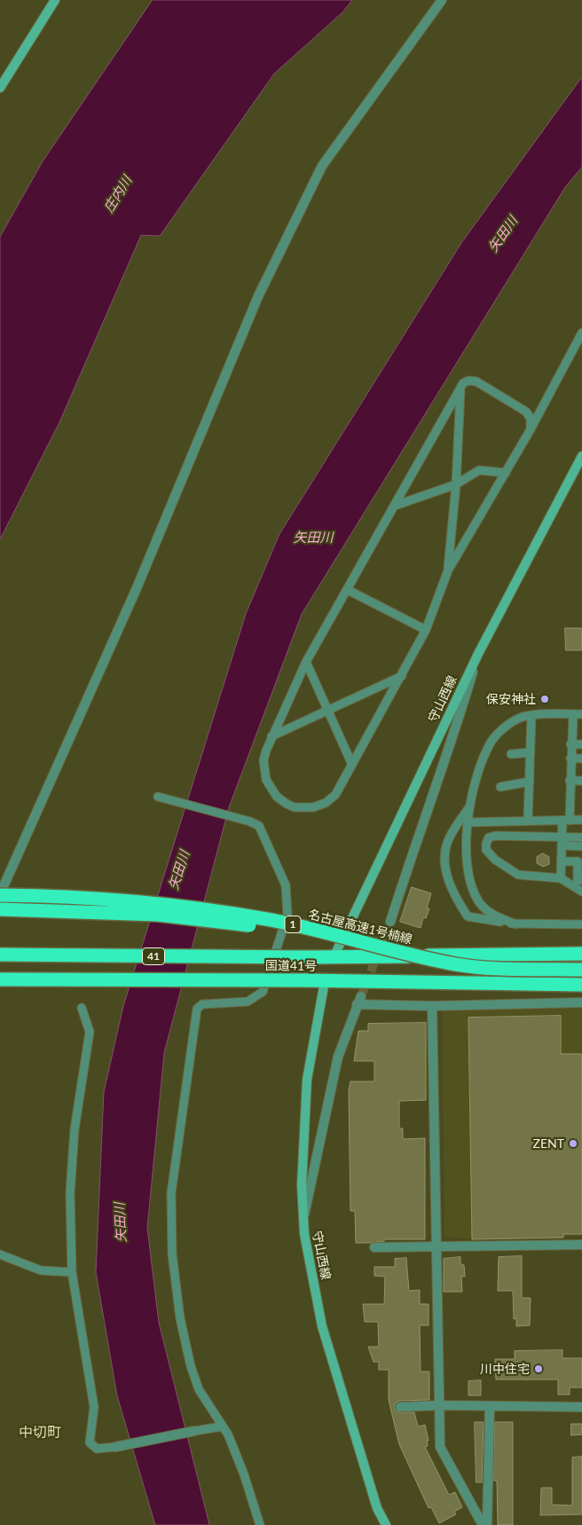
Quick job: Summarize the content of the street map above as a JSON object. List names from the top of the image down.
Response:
{
  "streets": {
    "highway": [
      "1",
      "名古屋高速1号楠線",
      "41",
      "国道41号"
    ],
    "main road": ["守山西線"]
  },
  "crossings": [
    ["守山西線", "国道41号"]
  ],
  "districts": ["中切町"],
  "water": ["庄内川", "矢田川"],
  "places": ["保安神社", "ZENT", "川中住宅"]
}
